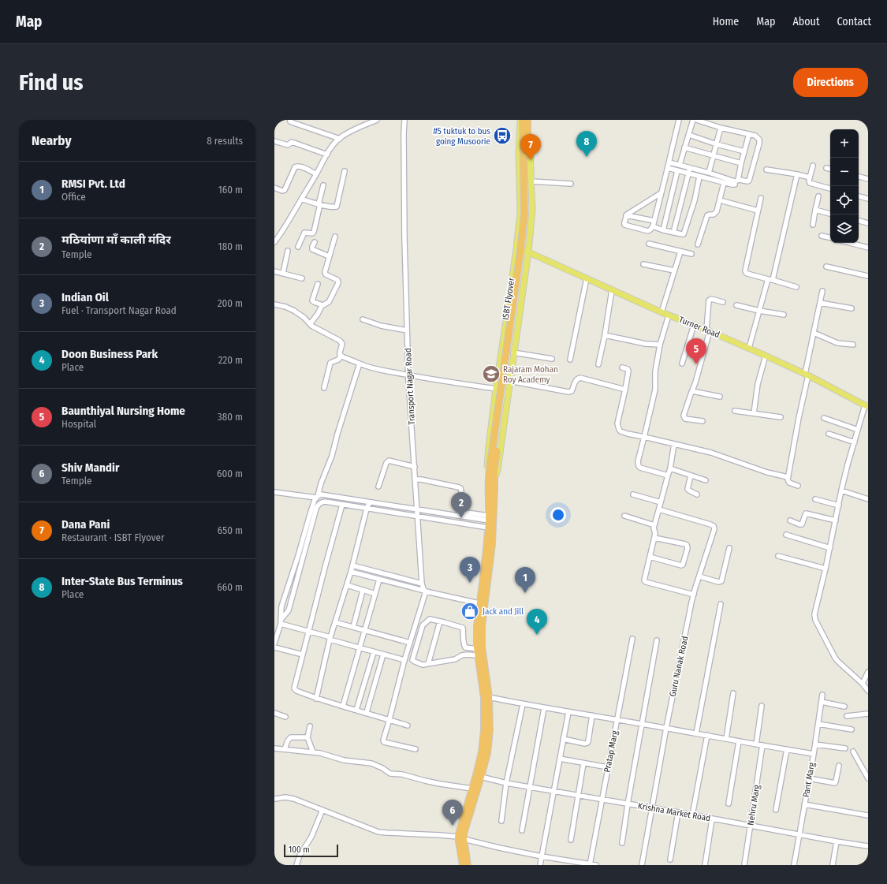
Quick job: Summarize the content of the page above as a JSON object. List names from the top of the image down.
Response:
{
  "streets": {
    "highway": ["ISBT Flyover"],
    "main road": ["Turner Road"],
    "street": [
      "Transport Nagar Road",
      "Guru Nanak Road",
      "Pratap Marg",
      "Pant Marg",
      "Nehru Marg",
      "Krishna Market Road"
    ]
  },
  "crossings": [
    ["Guru Nanak Road", "Krishna Market Road"],
    ["Pratap Marg", "Krishna Market Road"],
    ["Pant Marg", "Krishna Market Road"],
    ["Nehru Marg", "Krishna Market Road"]
  ],
  "places": {
    "bus stop": ["#5 tuktuk to bus going Musoorie"],
    "school or university": ["Rajaram Mohan Roy Academy"],
    "shop": ["Jack and Jill"]
  },
  "scale_bar": "100 m",
  "page": {
    "header": "Map",
    "nav": [
      "Home",
      "Map",
      "About",
      "Contact"
    ],
    "buttons": "Directions",
    "title": "Find us",
    "heading": ["Nearby", "8 results"],
    "map_buttons": ["+", "−"],
    "pins": [
      "8",
      "7",
      "5",
      "2",
      "3",
      "1",
      "4",
      "6"
    ],
    "list": [
      {
        "mark": "1",
        "name": "RMSI Pvt. Ltd",
        "note": "Office",
        "value": "160 m"
      },
      {
        "mark": "2",
        "name": "मठियांणा माँ काली मंदिर",
        "note": "Temple",
        "value": "180 m"
      },
      {
        "mark": "3",
        "name": "Indian Oil",
        "note": "Fuel · Transport Nagar Road",
        "value": "200 m"
      },
      {
        "mark": "4",
        "name": "Doon Business Park",
        "note": "Place",
        "value": "220 m"
      },
      {
        "mark": "5",
        "name": "Baunthiyal Nursing Home",
        "note": "Hospital",
        "value": "380 m"
      },
      {
        "mark": "6",
        "name": "Shiv Mandir",
        "note": "Temple",
        "value": "600 m"
      },
      {
        "mark": "7",
        "name": "Dana Pani",
        "note": "Restaurant · ISBT Flyover",
        "value": "650 m"
      },
      {
        "mark": "8",
        "name": "Inter-State Bus Terminus",
        "note": "Place",
        "value": "660 m"
      }
    ],
    "scale": "100 m"
  }
}
